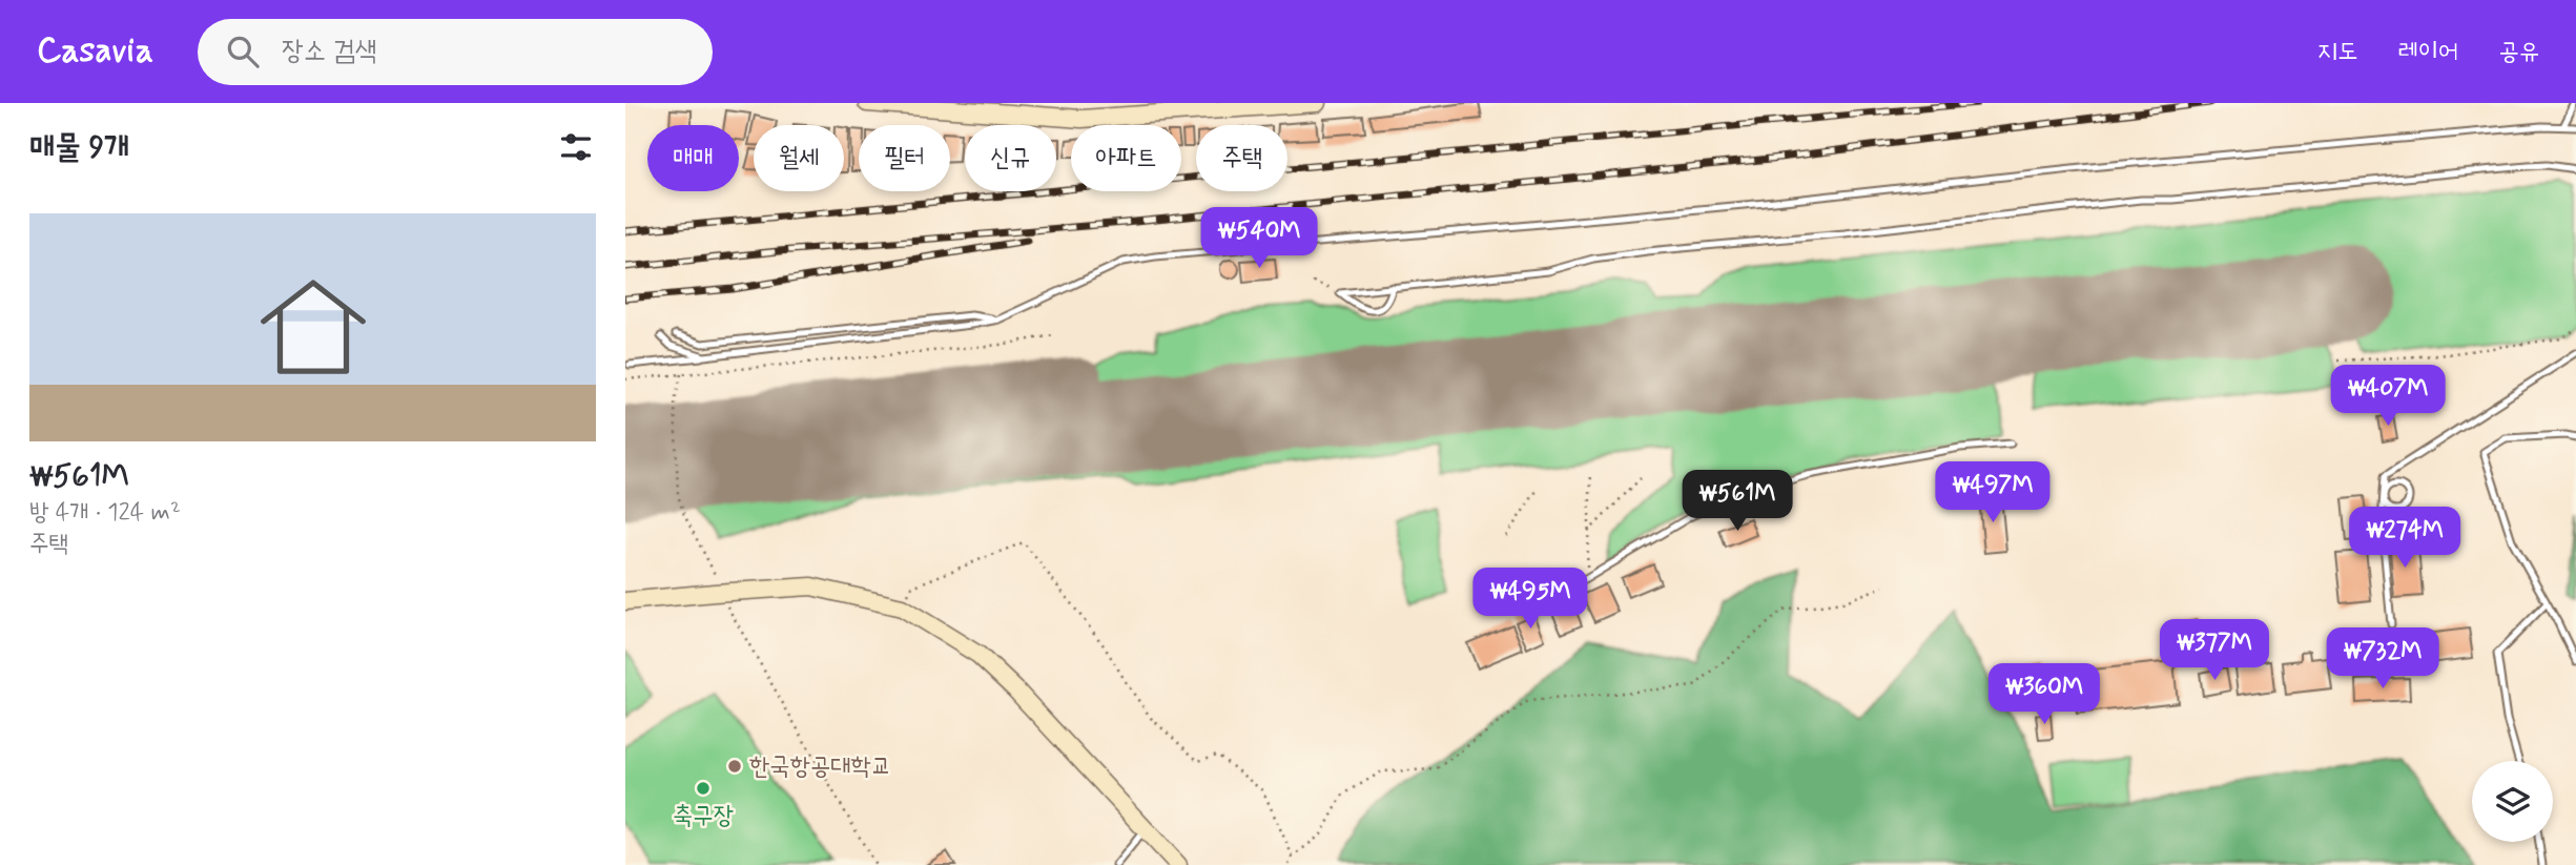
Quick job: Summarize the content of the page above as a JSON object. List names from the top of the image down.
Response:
{
  "places": ["한국항공대학교", "축구장"],
  "page": {
    "header": "Casavia",
    "search": "장소 검색",
    "nav": ["지도", "레이어", "공유"],
    "heading": "매물 9개",
    "chip": [
      "매매",
      "월세",
      "필터",
      "신규",
      "아파트",
      "주택"
    ],
    "list": [
      {
        "name": "₩561M",
        "note": "방 4개 · 124 m² · 주택"
      }
    ],
    "price": [
      "₩540M",
      "₩407M",
      "₩497M",
      "₩561M",
      "₩274M",
      "₩495M",
      "₩377M",
      "₩732M",
      "₩360M"
    ]
  }
}
